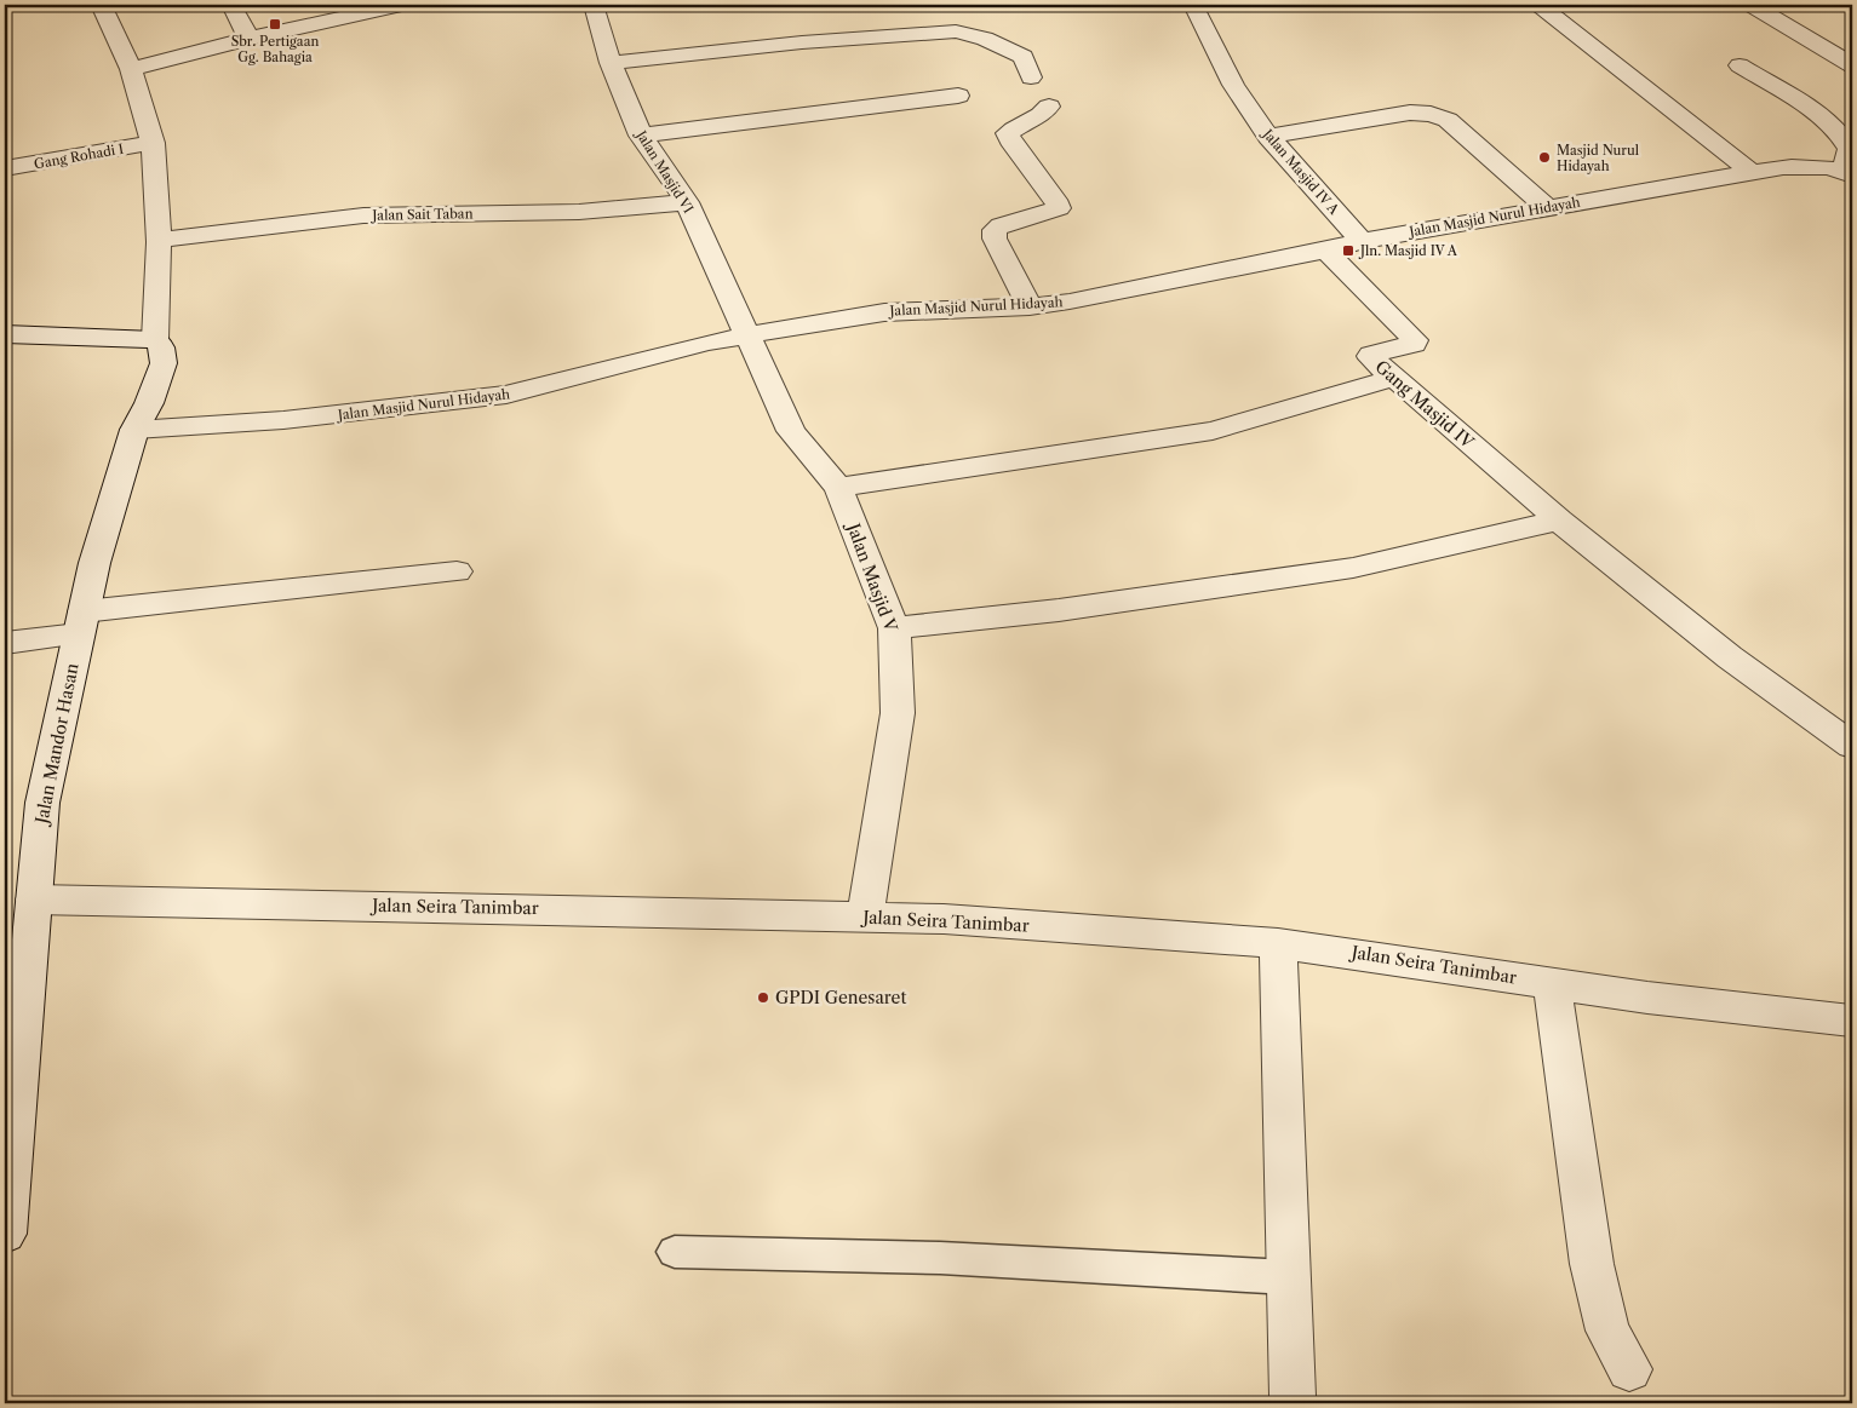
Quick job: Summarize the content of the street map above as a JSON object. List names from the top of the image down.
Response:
{
  "streets": {
    "street": [
      "Gang Rohadi I",
      "Jalan Masjid VI",
      "Jalan Masjid IV A",
      "Jalan Sait Taban",
      "Jalan Masjid Nurul Hidayah",
      "Gang Masjid IV",
      "Jalan Masjid V",
      "Jalan Mandor Hasan",
      "Jalan Seira Tanimbar"
    ]
  },
  "crossings": [
    ["Gang Rohadi I", "Jalan Mandor Hasan"],
    ["Jalan Masjid VI", "Jalan Sait Taban"],
    ["Jalan Masjid VI", "Jalan Masjid Nurul Hidayah"],
    ["Jalan Masjid VI", "Jalan Masjid V"],
    ["Jalan Masjid IV A", "Jalan Masjid Nurul Hidayah"],
    ["Jalan Sait Taban", "Jalan Mandor Hasan"],
    ["Jalan Masjid Nurul Hidayah", "Gang Masjid IV"],
    ["Jalan Masjid Nurul Hidayah", "Jalan Masjid V"],
    ["Jalan Masjid Nurul Hidayah", "Jalan Mandor Hasan"],
    ["Jalan Masjid V", "Jalan Seira Tanimbar"],
    ["Jalan Mandor Hasan", "Jalan Seira Tanimbar"]
  ],
  "places": {
    "transit": ["Sbr. Pertigaan Gg. Bahagia", "Jln. Masjid IV A"],
    "other": ["Masjid Nurul Hidayah", "GPDI Genesaret"]
  }
}
